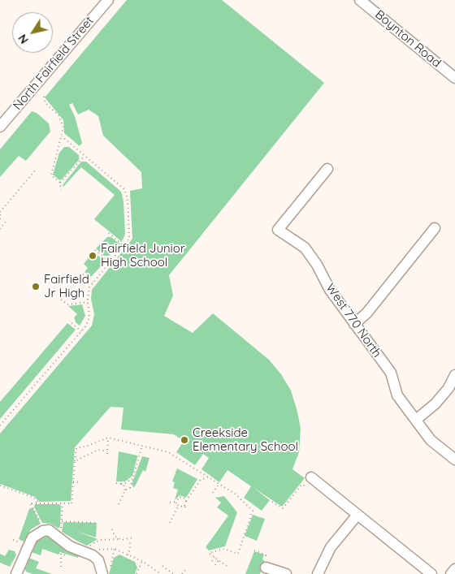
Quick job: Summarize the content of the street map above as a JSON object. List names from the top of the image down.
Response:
{
  "streets": {
    "street": ["Boynton Road", "North Fairfield Street", "West 770 North"]
  },
  "places": ["Fairfield Junior High School", "Fairfield Jr High", "Creekside Elementary School"],
  "north": "bottom left"
}
